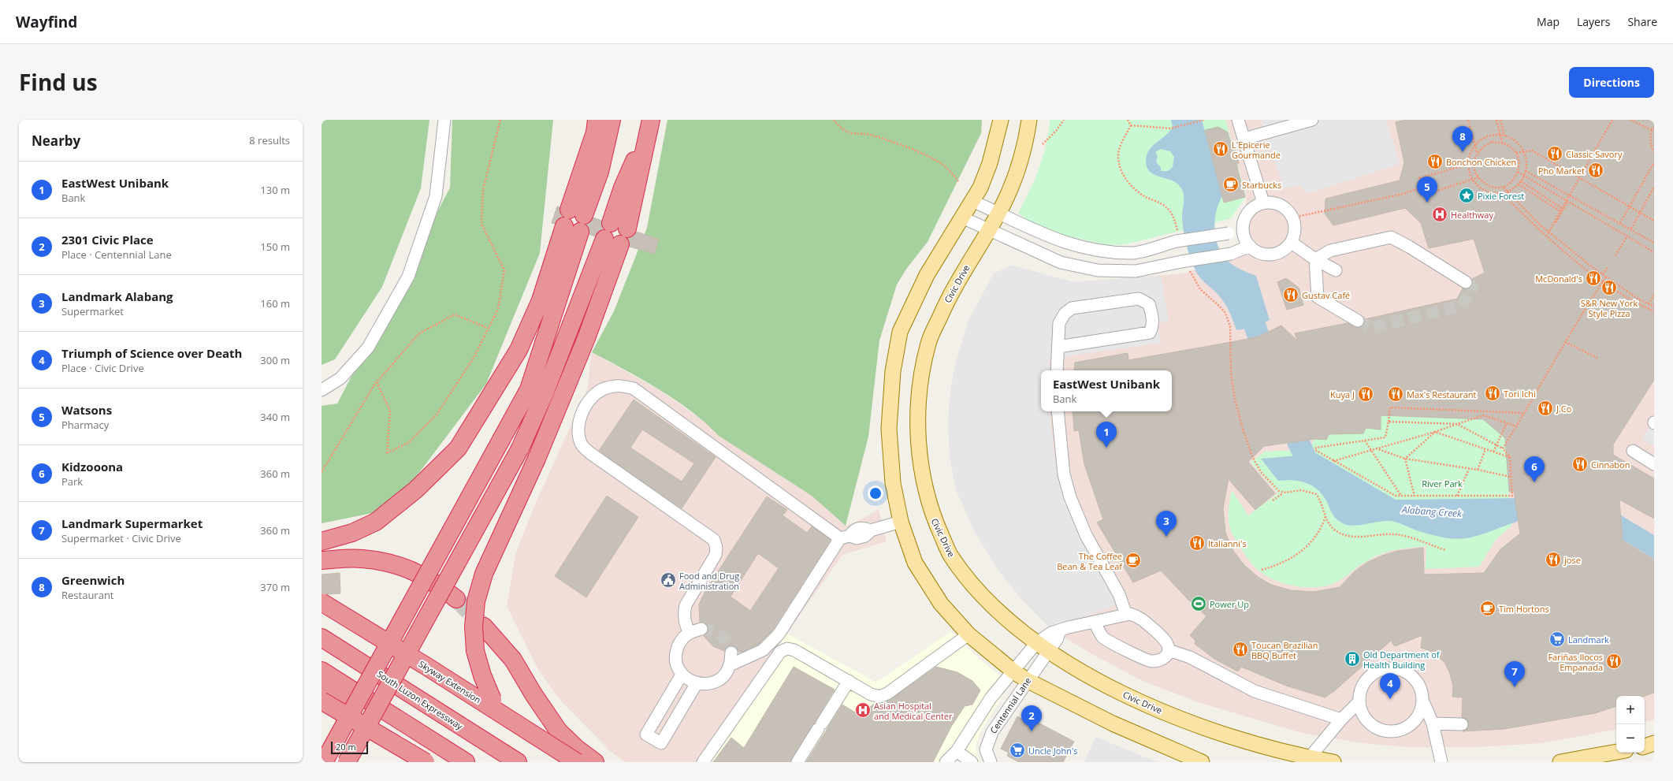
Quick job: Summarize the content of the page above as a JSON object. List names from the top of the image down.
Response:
{
  "streets": {
    "highway": ["Skyway Extension", "South Luzon Expressway"],
    "main road": ["Civic Drive"],
    "street": ["Centennial Lane"]
  },
  "crossings": [
    ["Civic Drive", "Centennial Lane"]
  ],
  "water": ["Alabang Creek"],
  "parks": ["River Park"],
  "places": {
    "restaurant": [
      "L'Epicerie Gourmande",
      "Classic Savory",
      "Bonchon Chicken",
      "Pho Market",
      "McDonald's",
      "S&R New York Style Pizza",
      "Gustav Café",
      "Tori Ichi",
      "Kuya J",
      "Max's Restaurant",
      "J.Co",
      "Cinnabon",
      "Italianni's",
      "jose",
      "Toucan Brazilian BBQ Buffet",
      "Fariñas Ilocos Empanada"
    ],
    "cafe": ["Starbucks", "The Coffee Bean & Tea Leaf", "Tim Hortons"],
    "place": ["Pixie Forest"],
    "hospital": ["Healthway", "Asian Hospital and Medical Center"],
    "public building": ["Food and Drug Administration"],
    "sports": ["Power Up"],
    "supermarket": ["Landmark", "Uncle John's"],
    "building": ["Old Department of Health Building"]
  },
  "scale_bar": "20 m",
  "page": {
    "header": "Wayfind",
    "nav": ["Map", "Layers", "Share"],
    "title": "Find us",
    "buttons": "Directions",
    "heading": ["Nearby", "8 results"],
    "pins": [
      "8",
      "5",
      "1",
      "6",
      "3",
      "7",
      "4",
      "2"
    ],
    "list": [
      {
        "mark": "1",
        "name": "EastWest Unibank",
        "note": "Bank",
        "value": "130 m"
      },
      {
        "mark": "2",
        "name": "2301 Civic Place",
        "note": "Place · Centennial Lane",
        "value": "150 m"
      },
      {
        "mark": "3",
        "name": "Landmark Alabang",
        "note": "Supermarket",
        "value": "160 m"
      },
      {
        "mark": "4",
        "name": "Triumph of Science over Death",
        "note": "Place · Civic Drive",
        "value": "300 m"
      },
      {
        "mark": "5",
        "name": "Watsons",
        "note": "Pharmacy",
        "value": "340 m"
      },
      {
        "mark": "6",
        "name": "Kidzooona",
        "note": "Park",
        "value": "360 m"
      },
      {
        "mark": "7",
        "name": "Landmark Supermarket",
        "note": "Supermarket · Civic Drive",
        "value": "360 m"
      },
      {
        "mark": "8",
        "name": "Greenwich",
        "note": "Restaurant",
        "value": "370 m"
      }
    ],
    "popup": ["EastWest Unibank", "Bank"],
    "map_buttons": ["+", "−"],
    "scale": "20 m"
  }
}
